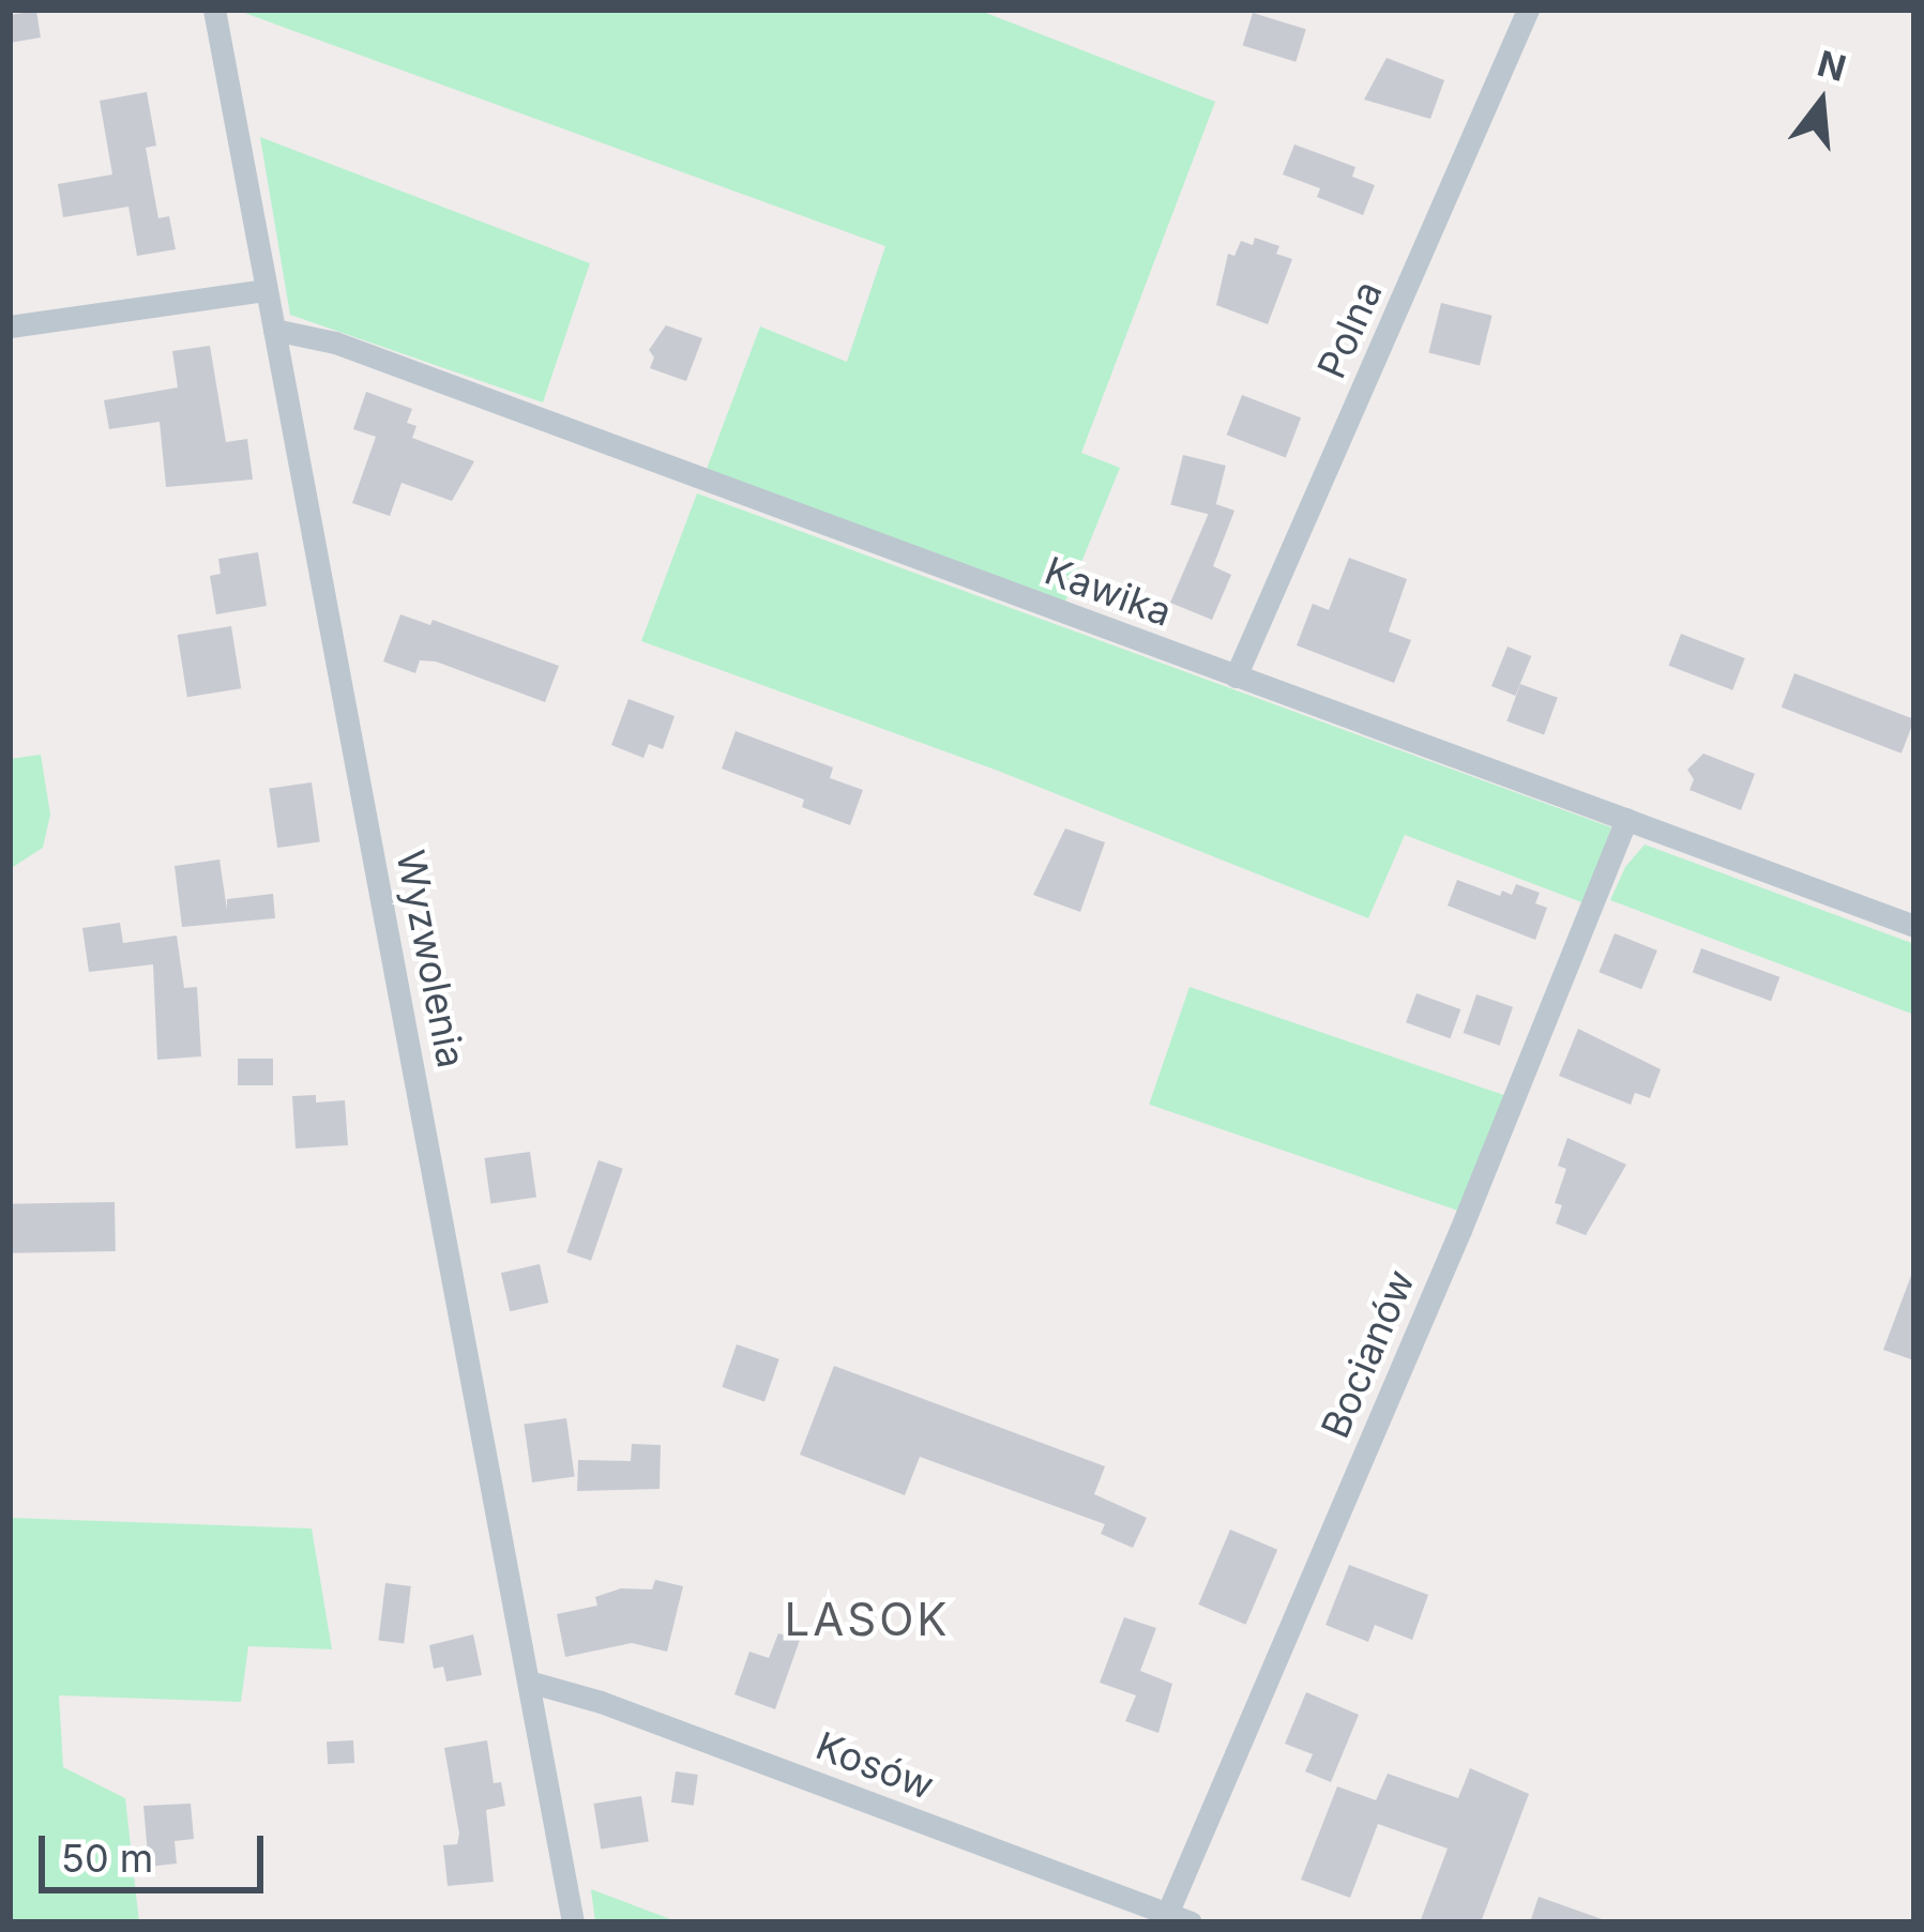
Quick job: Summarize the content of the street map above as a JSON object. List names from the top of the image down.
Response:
{
  "streets": {
    "street": [
      "Polna",
      "Kawika",
      "Wyzwolenia",
      "Bocianów",
      "Kosów"
    ]
  },
  "crossings": [
    ["Polna", "Kawika"],
    ["Kawika", "Wyzwolenia"],
    ["Kawika", "Bocianów"],
    ["Wyzwolenia", "Kosów"],
    ["Bocianów", "Kosów"]
  ],
  "districts": ["LASOK"],
  "scale_bar": "50 m",
  "north": "top"
}
